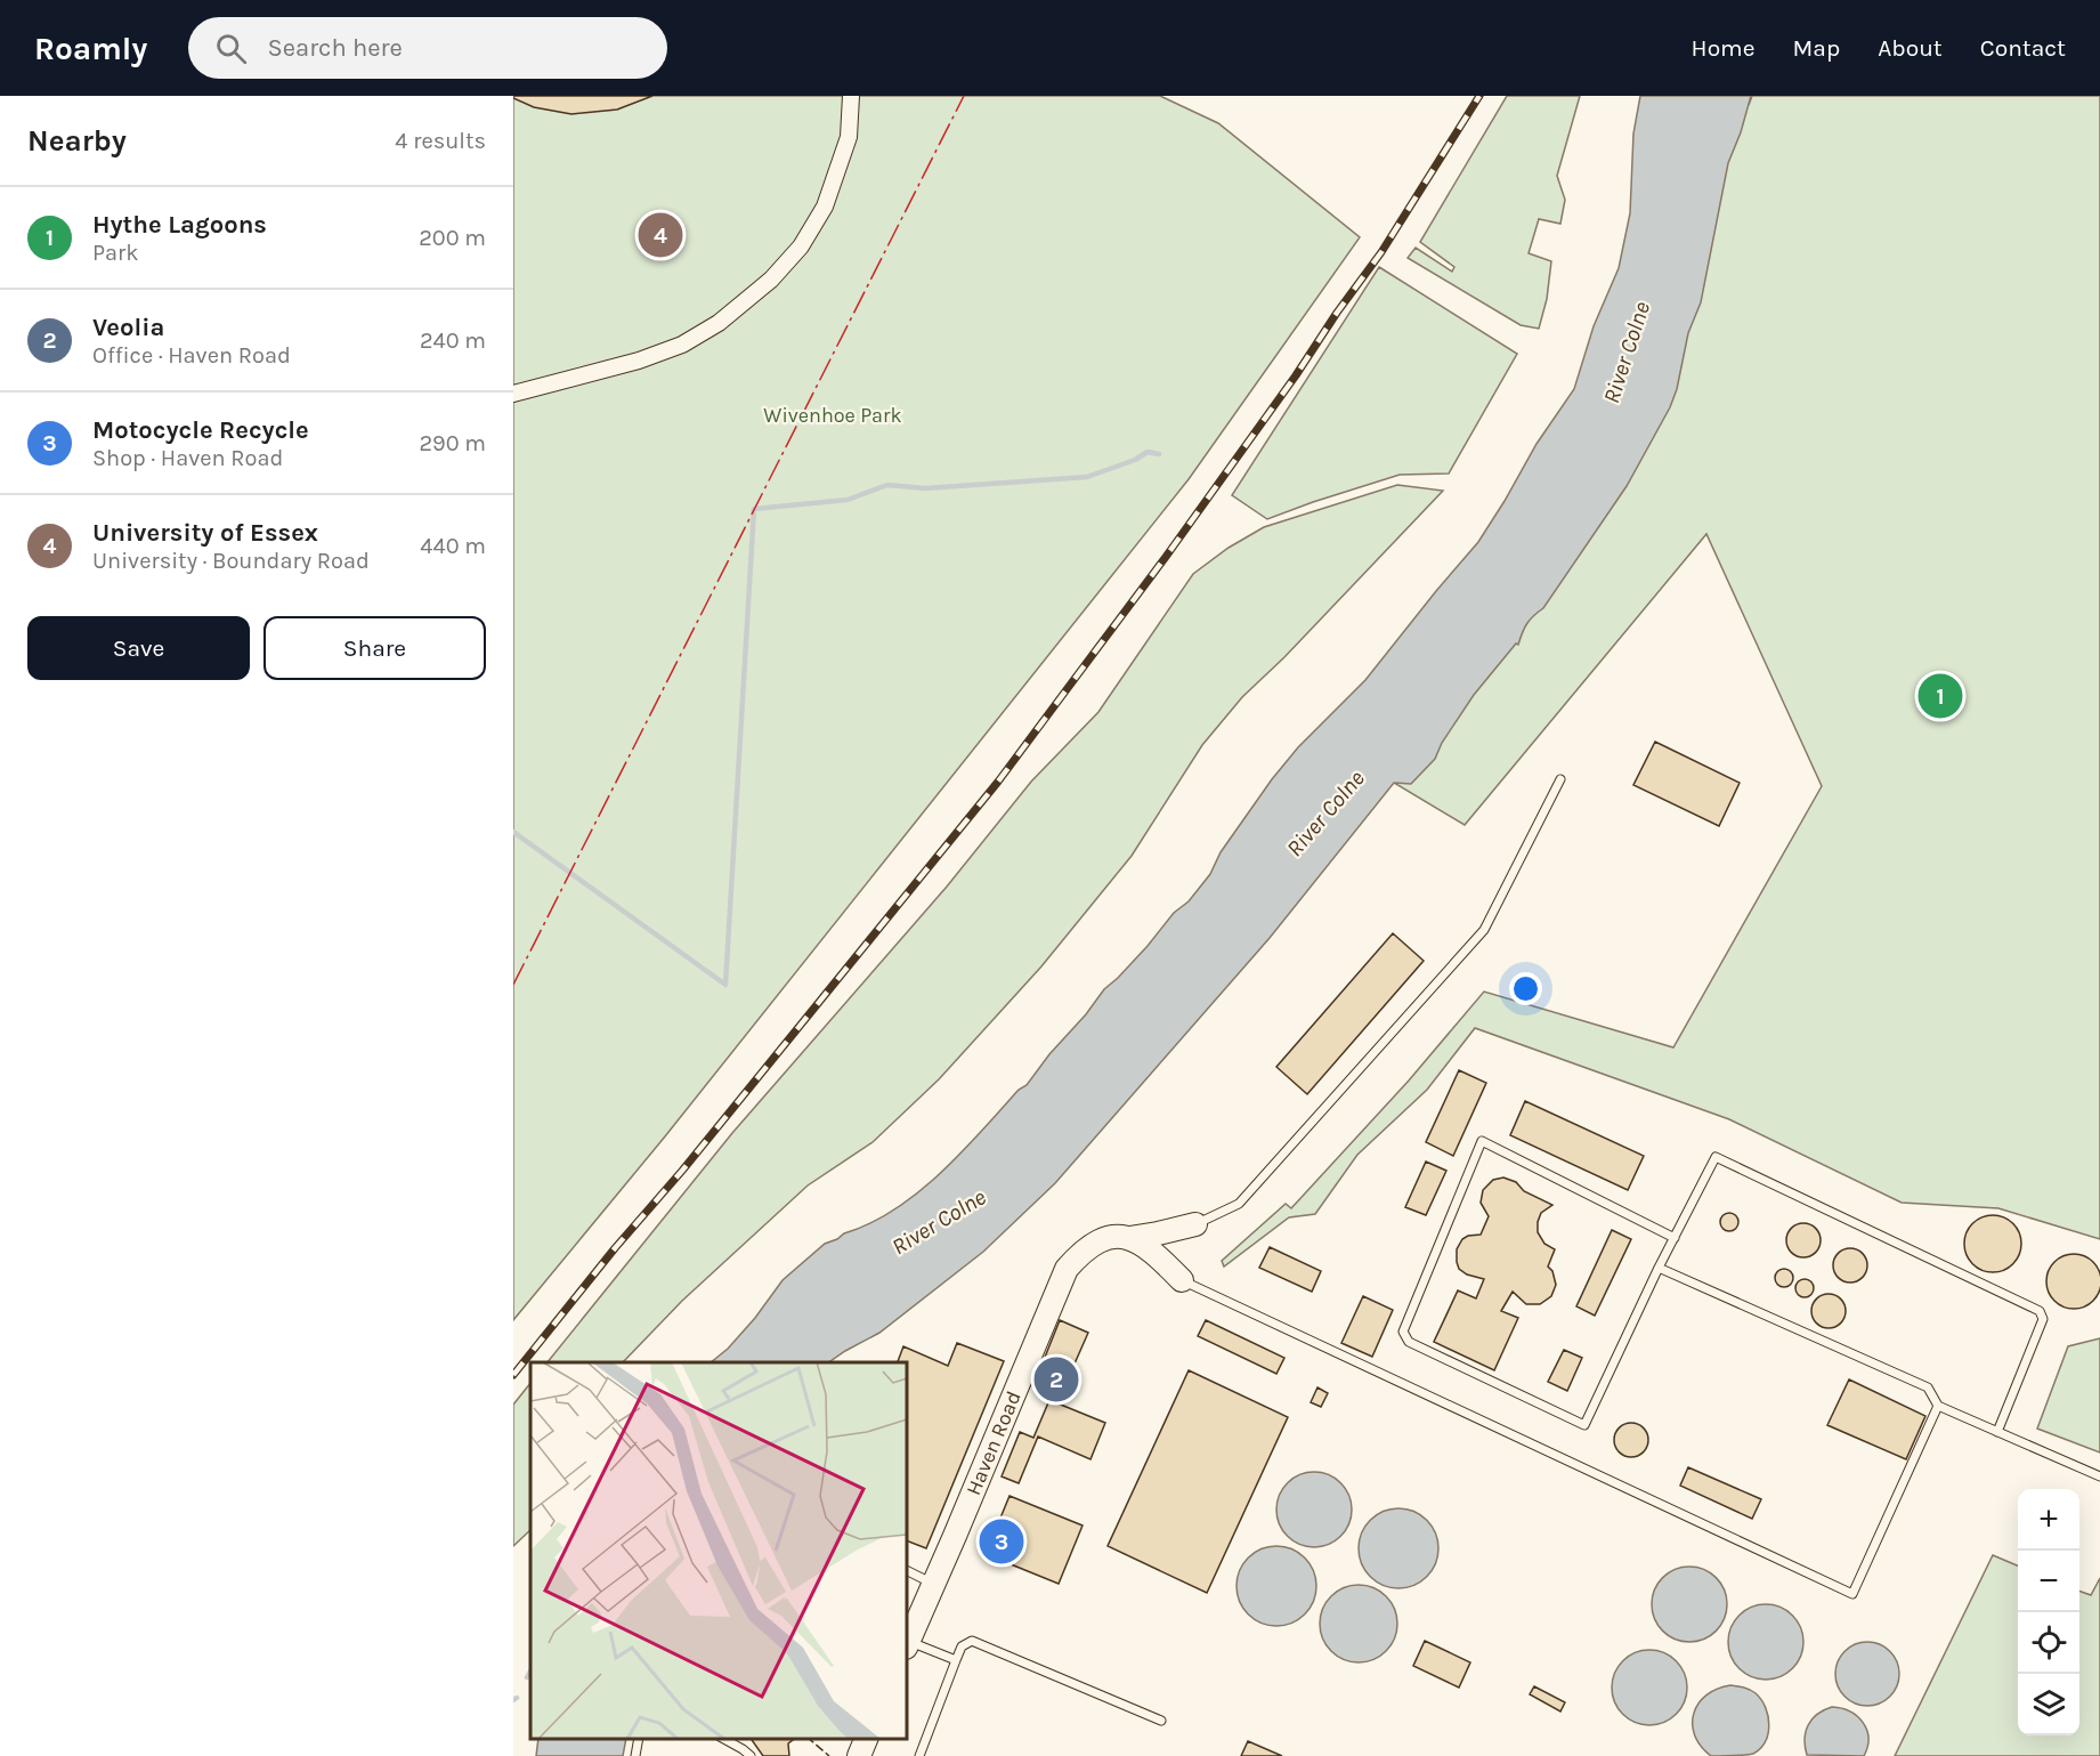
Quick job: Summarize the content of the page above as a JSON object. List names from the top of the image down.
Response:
{
  "streets": {
    "street": ["Haven Road"]
  },
  "water": ["River Colne"],
  "parks": ["Wivenhoe Park"],
  "page": {
    "header": "Roamly",
    "search": "Search here",
    "nav": [
      "Home",
      "Map",
      "About",
      "Contact"
    ],
    "heading": ["Nearby", "4 results"],
    "list": [
      {
        "mark": "1",
        "name": "Hythe Lagoons",
        "note": "Park",
        "value": "200 m"
      },
      {
        "mark": "2",
        "name": "Veolia",
        "note": "Office · Haven Road",
        "value": "240 m"
      },
      {
        "mark": "3",
        "name": "Motocycle Recycle",
        "note": "Shop · Haven Road",
        "value": "290 m"
      },
      {
        "mark": "4",
        "name": "University of Essex",
        "note": "University · Boundary Road",
        "value": "440 m"
      }
    ],
    "pins": [
      "4",
      "1",
      "2",
      "3"
    ],
    "buttons": ["Save", "Share"],
    "map_buttons": ["+", "−"]
  }
}
